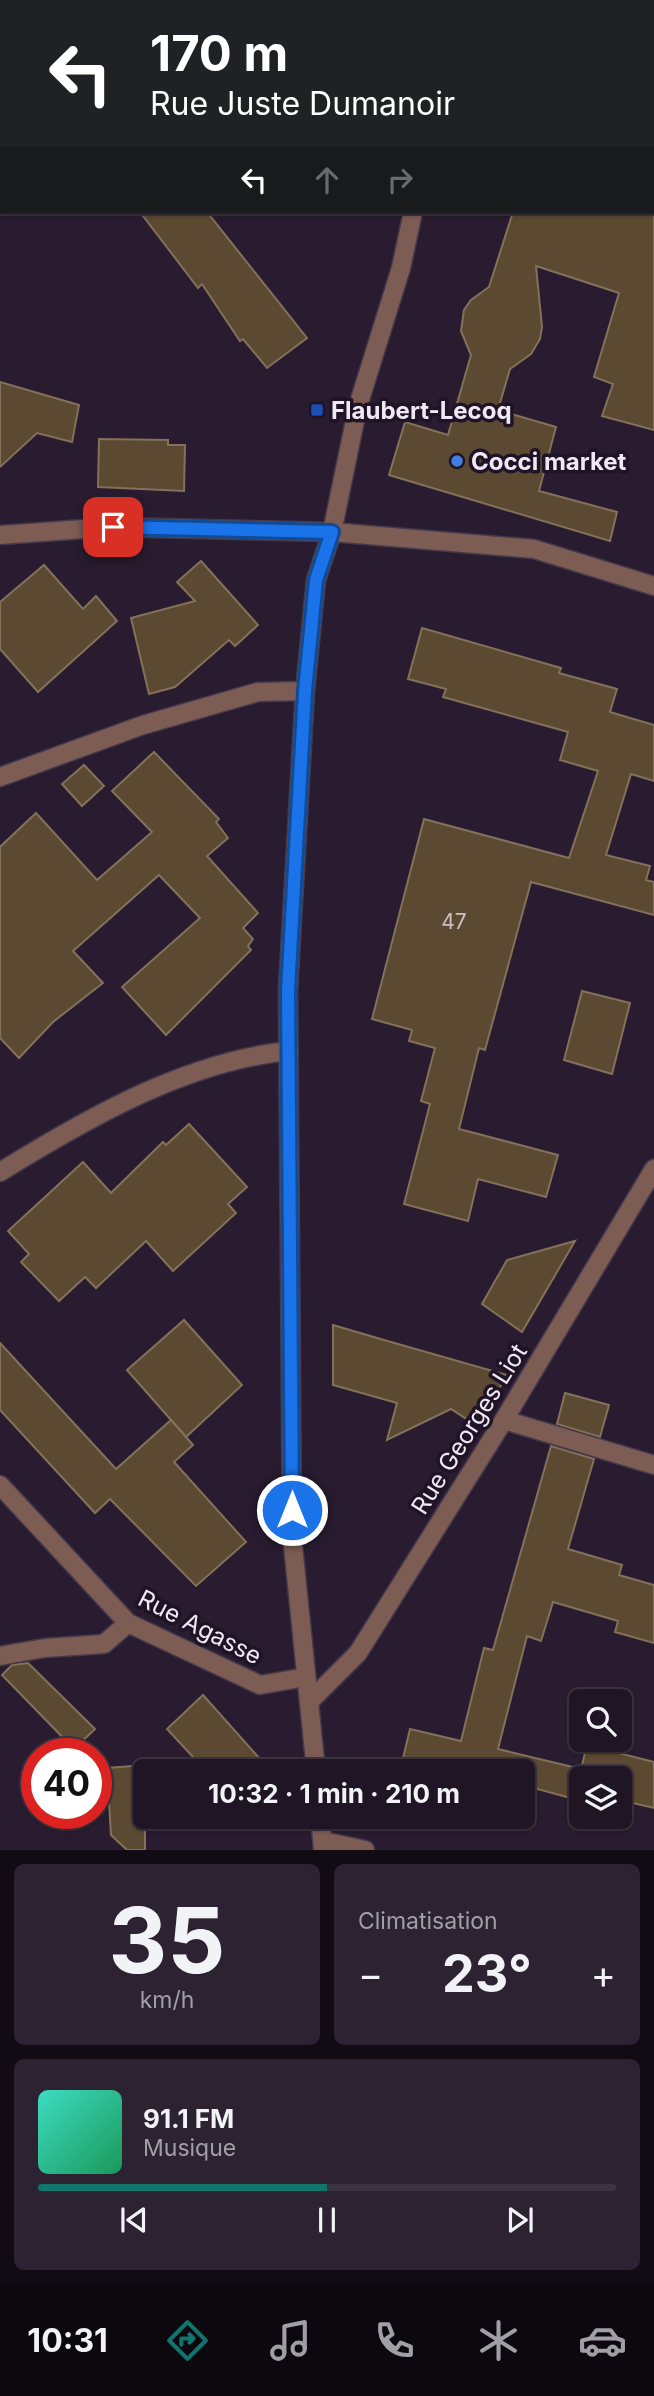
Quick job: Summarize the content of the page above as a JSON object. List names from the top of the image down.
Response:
{
  "streets": {
    "street": ["Rue Georges Liot", "Rue Agasse"]
  },
  "places": {
    "transit": ["Flaubert-Lecoq"],
    "other": ["Cocci market"]
  },
  "house_numbers": ["47"],
  "page": {
    "turn": ["170 m", "Rue Juste Dumanoir"],
    "limit": "40",
    "trip": "10:32 · 1 min · 210 m",
    "tile": [
      ["35", "km/h"],
      "Climatisation"
    ],
    "heat": ["−", "23°", "+"],
    "song": ["91.1 FM", "Musique"],
    "tabs": "10:31"
  }
}
